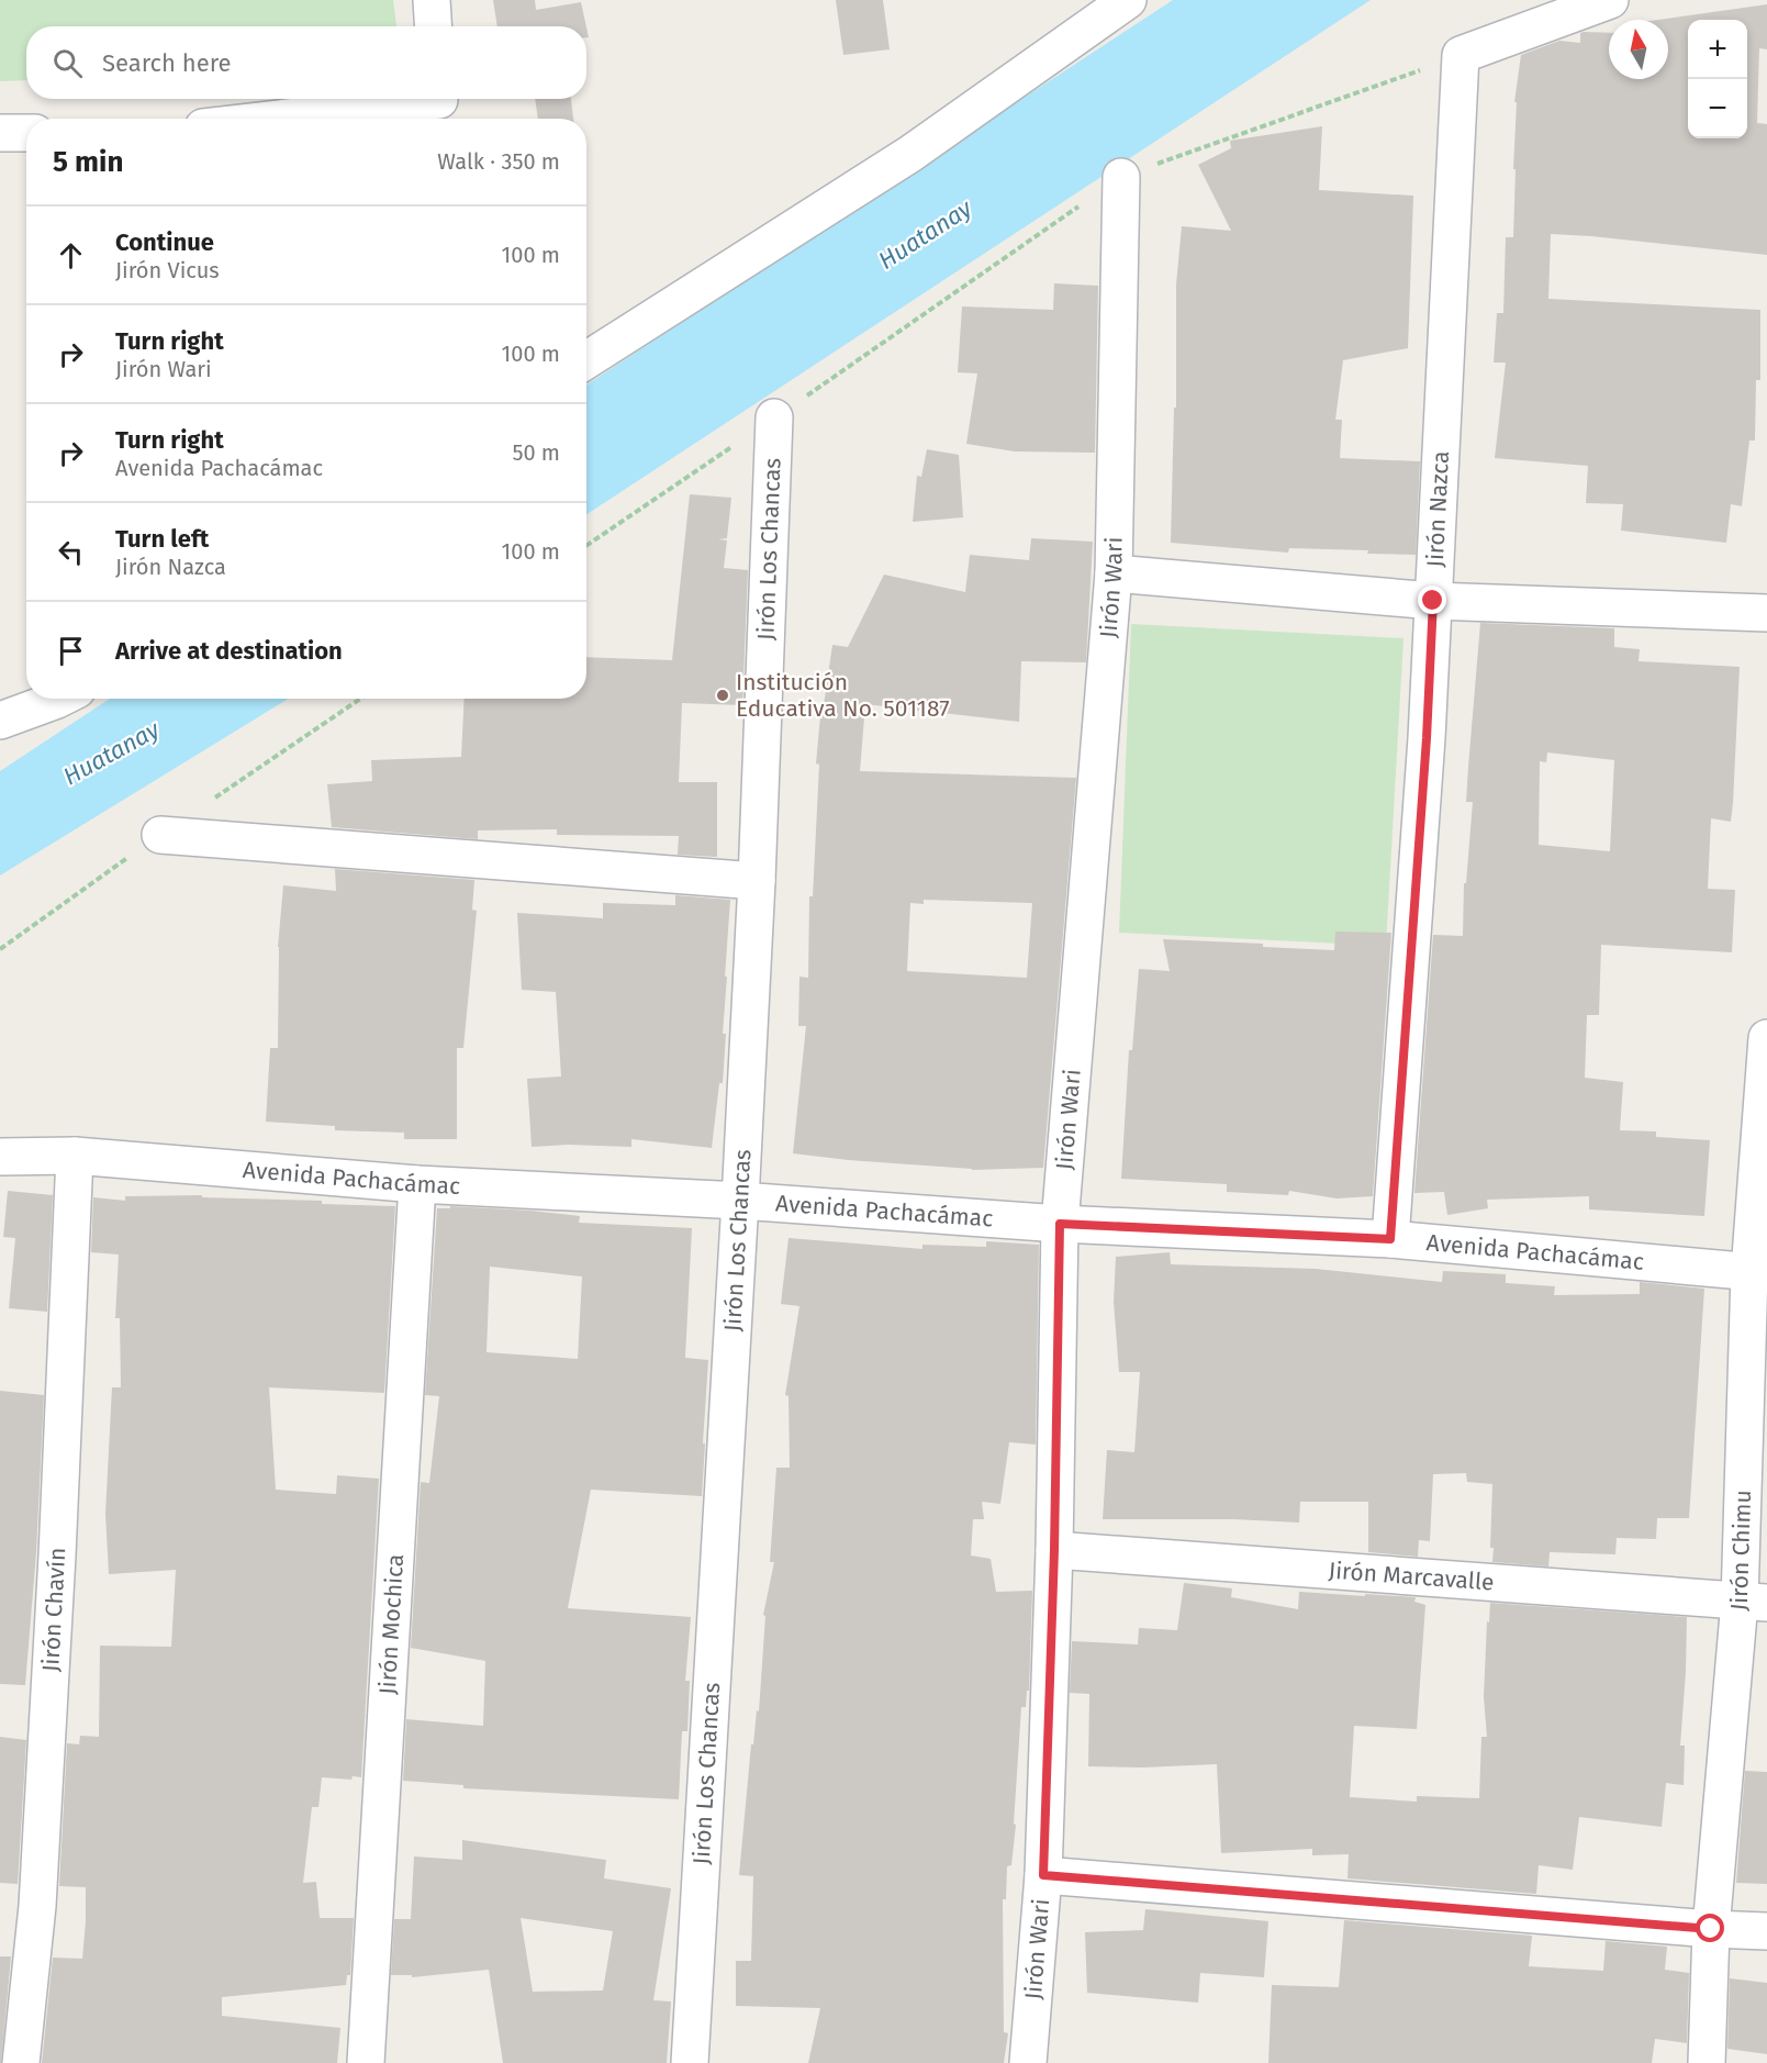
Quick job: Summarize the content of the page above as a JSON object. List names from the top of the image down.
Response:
{
  "streets": {
    "street": [
      "Jirón Nazca",
      "Jirón Los Chancas",
      "Jirón Wari",
      "Avenida Pachacámac",
      "Jirón Chimu",
      "Jirón Marcavalle",
      "Jirón Chavín",
      "Jirón Mochica"
    ]
  },
  "crossings": [
    ["Jirón Nazca", "Avenida Pachacámac"],
    ["Jirón Los Chancas", "Avenida Pachacámac"],
    ["Jirón Wari", "Avenida Pachacámac"],
    ["Jirón Wari", "Jirón Marcavalle"],
    ["Avenida Pachacámac", "Jirón Chimu"],
    ["Avenida Pachacámac", "Jirón Chavín"],
    ["Avenida Pachacámac", "Jirón Mochica"],
    ["Jirón Chimu", "Jirón Marcavalle"]
  ],
  "water": ["Huatanay"],
  "places": ["Institución Educativa No. 501187"],
  "north": "top",
  "page": {
    "map_buttons": ["+", "−"],
    "search": "Search here",
    "heading": ["5 min", "Walk · 350 m"],
    "list": [
      ["Continue", "Jirón Vicus", "100 m"],
      ["Turn right", "Jirón Wari", "100 m"],
      ["Turn right", "Avenida Pachacámac", "50 m"],
      ["Turn left", "Jirón Nazca", "100 m"],
      "Arrive at destination"
    ]
  }
}
